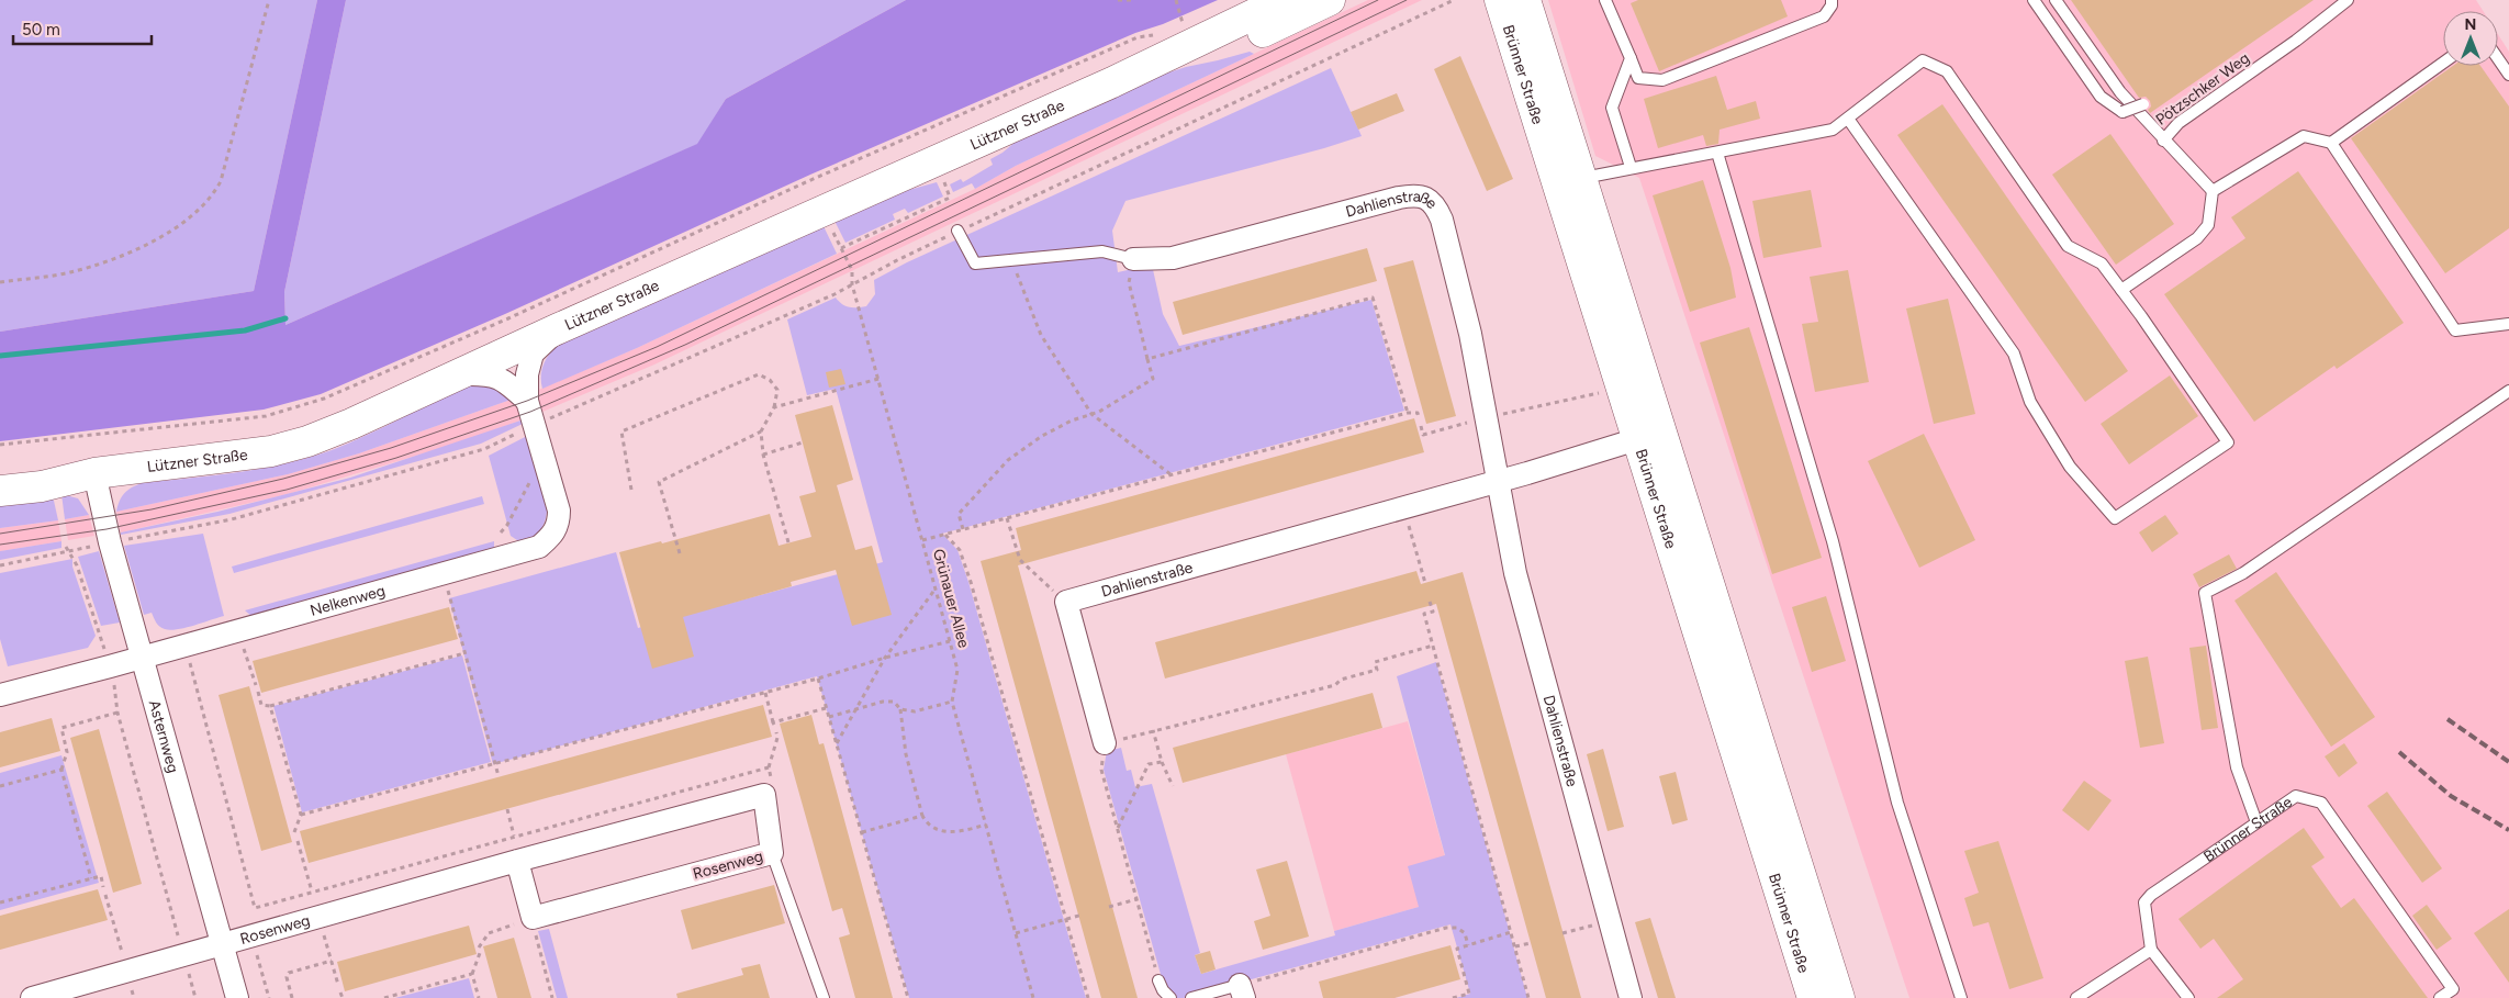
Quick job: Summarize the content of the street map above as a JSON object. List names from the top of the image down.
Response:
{
  "streets": {
    "main road": ["Brünner Straße", "Lützner Straße"],
    "street": [
      "Dahlienstraße",
      "Nelkenweg",
      "Asternweg",
      "Rosenweg"
    ],
    "lane": ["Pötzschker Weg"],
    "path": ["Grünauer Allee"]
  },
  "crossings": [
    ["Brünner Straße", "Dahlienstraße"],
    ["Lützner Straße", "Grünauer Allee"],
    ["Lützner Straße", "Nelkenweg"],
    ["Lützner Straße", "Asternweg"],
    ["Nelkenweg", "Asternweg"],
    ["Asternweg", "Rosenweg"]
  ],
  "scale_bar": "50 m",
  "north": "top"
}
